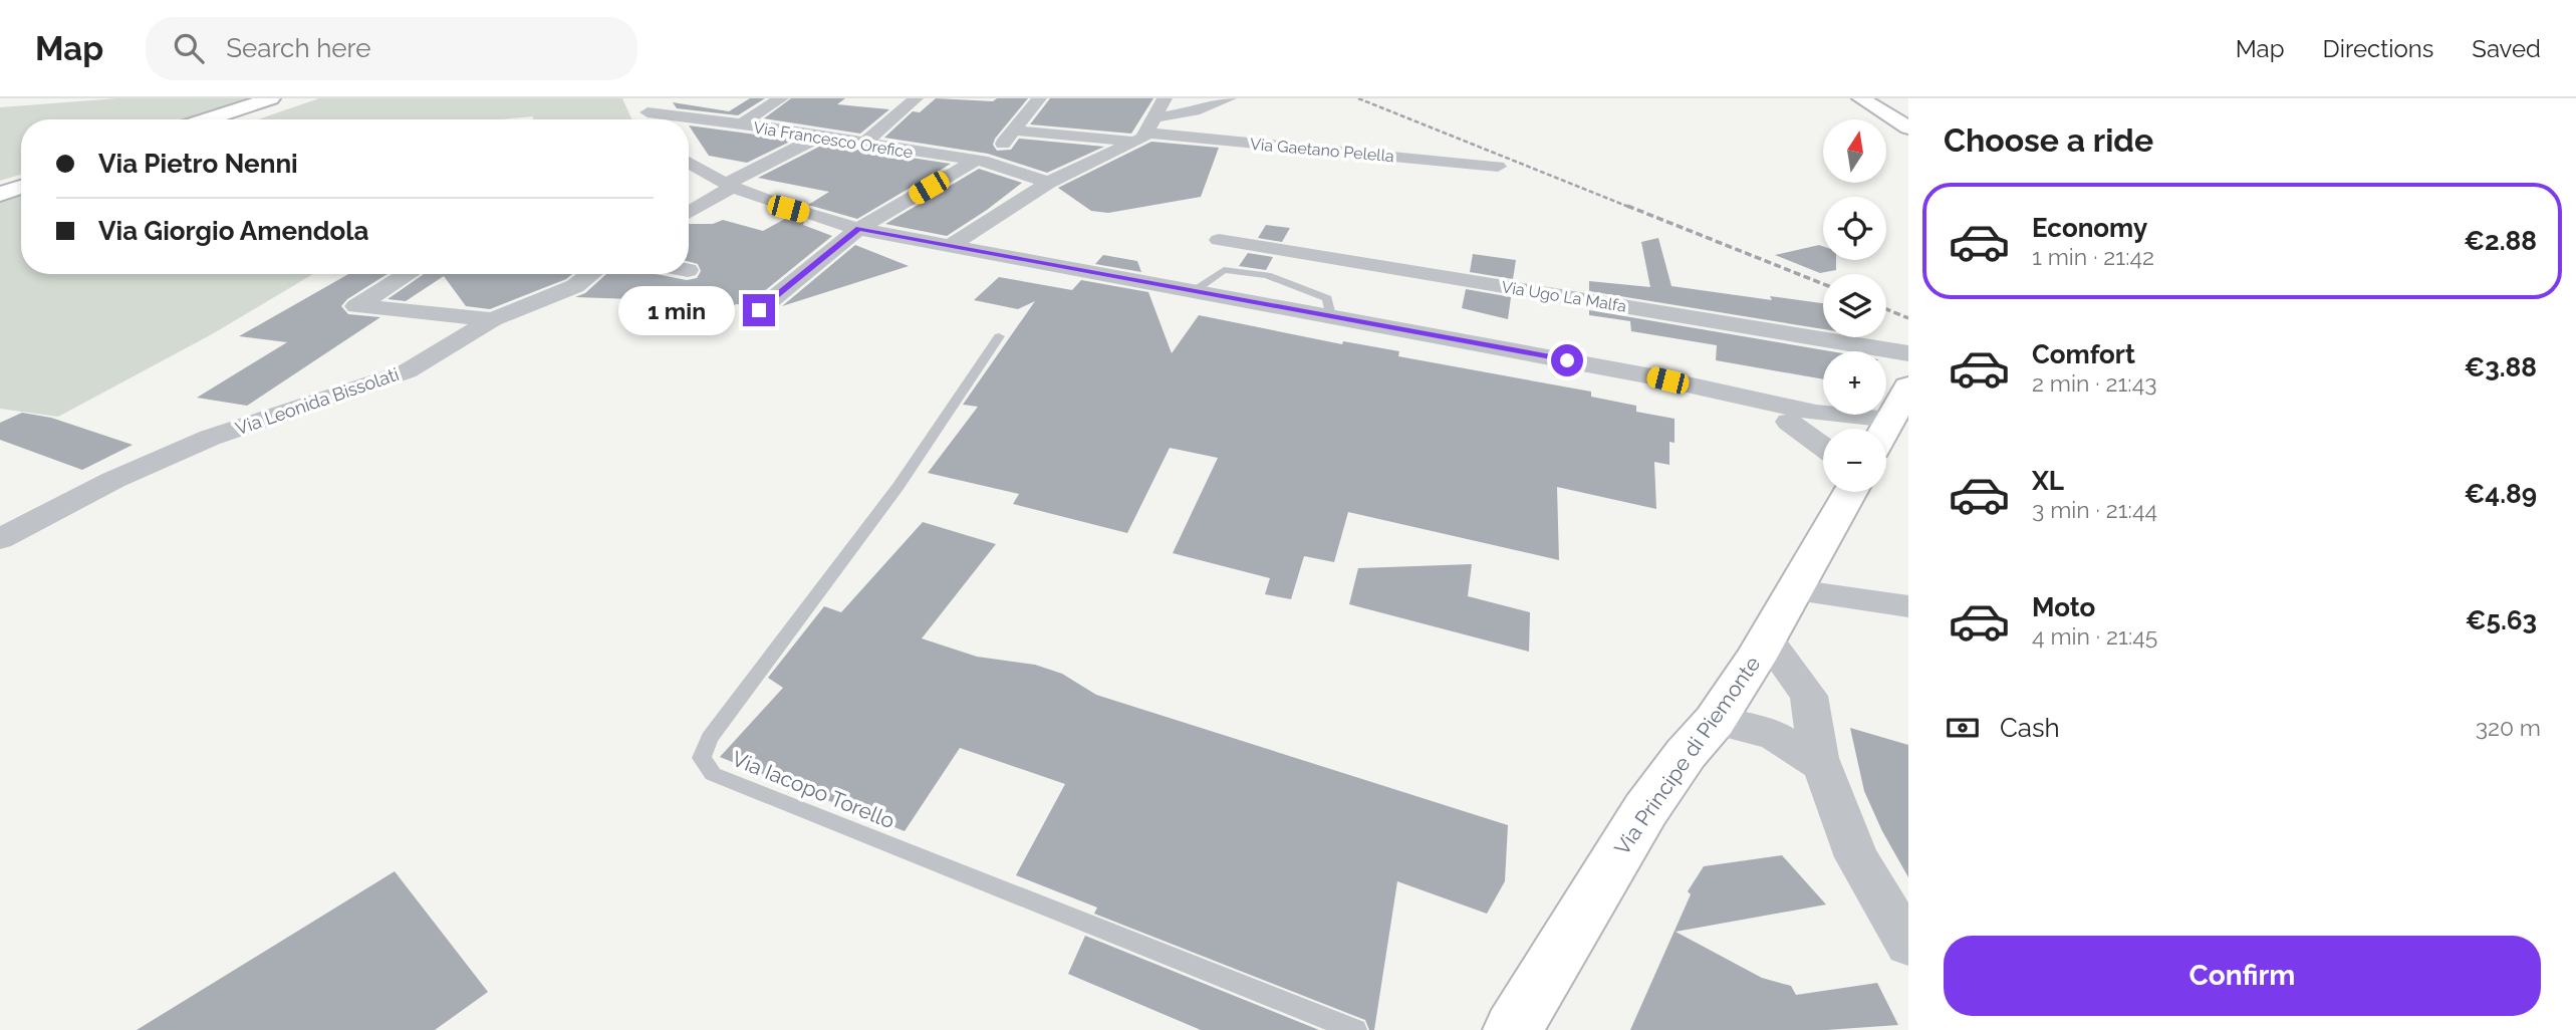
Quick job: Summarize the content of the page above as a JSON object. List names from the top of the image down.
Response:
{
  "streets": {
    "main road": ["Via Principe di Piemonte"],
    "street": [
      "Via Francesco Orefice",
      "Via Gaetano Pelella",
      "Via Ugo La Malfa",
      "Via Leonida Bissolati"
    ],
    "lane": ["Via Iacopo Torello"]
  },
  "north": "top",
  "page": {
    "header": "Map",
    "search": "Search here",
    "nav": ["Map", "Directions", "Saved"],
    "heading": "Choose a ride",
    "map_buttons": ["+", "−"],
    "banner": ["Via Pietro Nenni", "Via Giorgio Amendola"],
    "list": [
      {
        "name": "Economy",
        "note": "1 min · 21:42",
        "value": "€2.88"
      },
      {
        "name": "Comfort",
        "note": "2 min · 21:43",
        "value": "€3.88"
      },
      {
        "name": "XL",
        "note": "3 min · 21:44",
        "value": "€4.89"
      },
      {
        "name": "Moto",
        "note": "4 min · 21:45",
        "value": "€5.63"
      }
    ],
    "bubble": "1 min",
    "pay": ["Cash", "320 m"],
    "buttons": "Confirm"
  }
}
